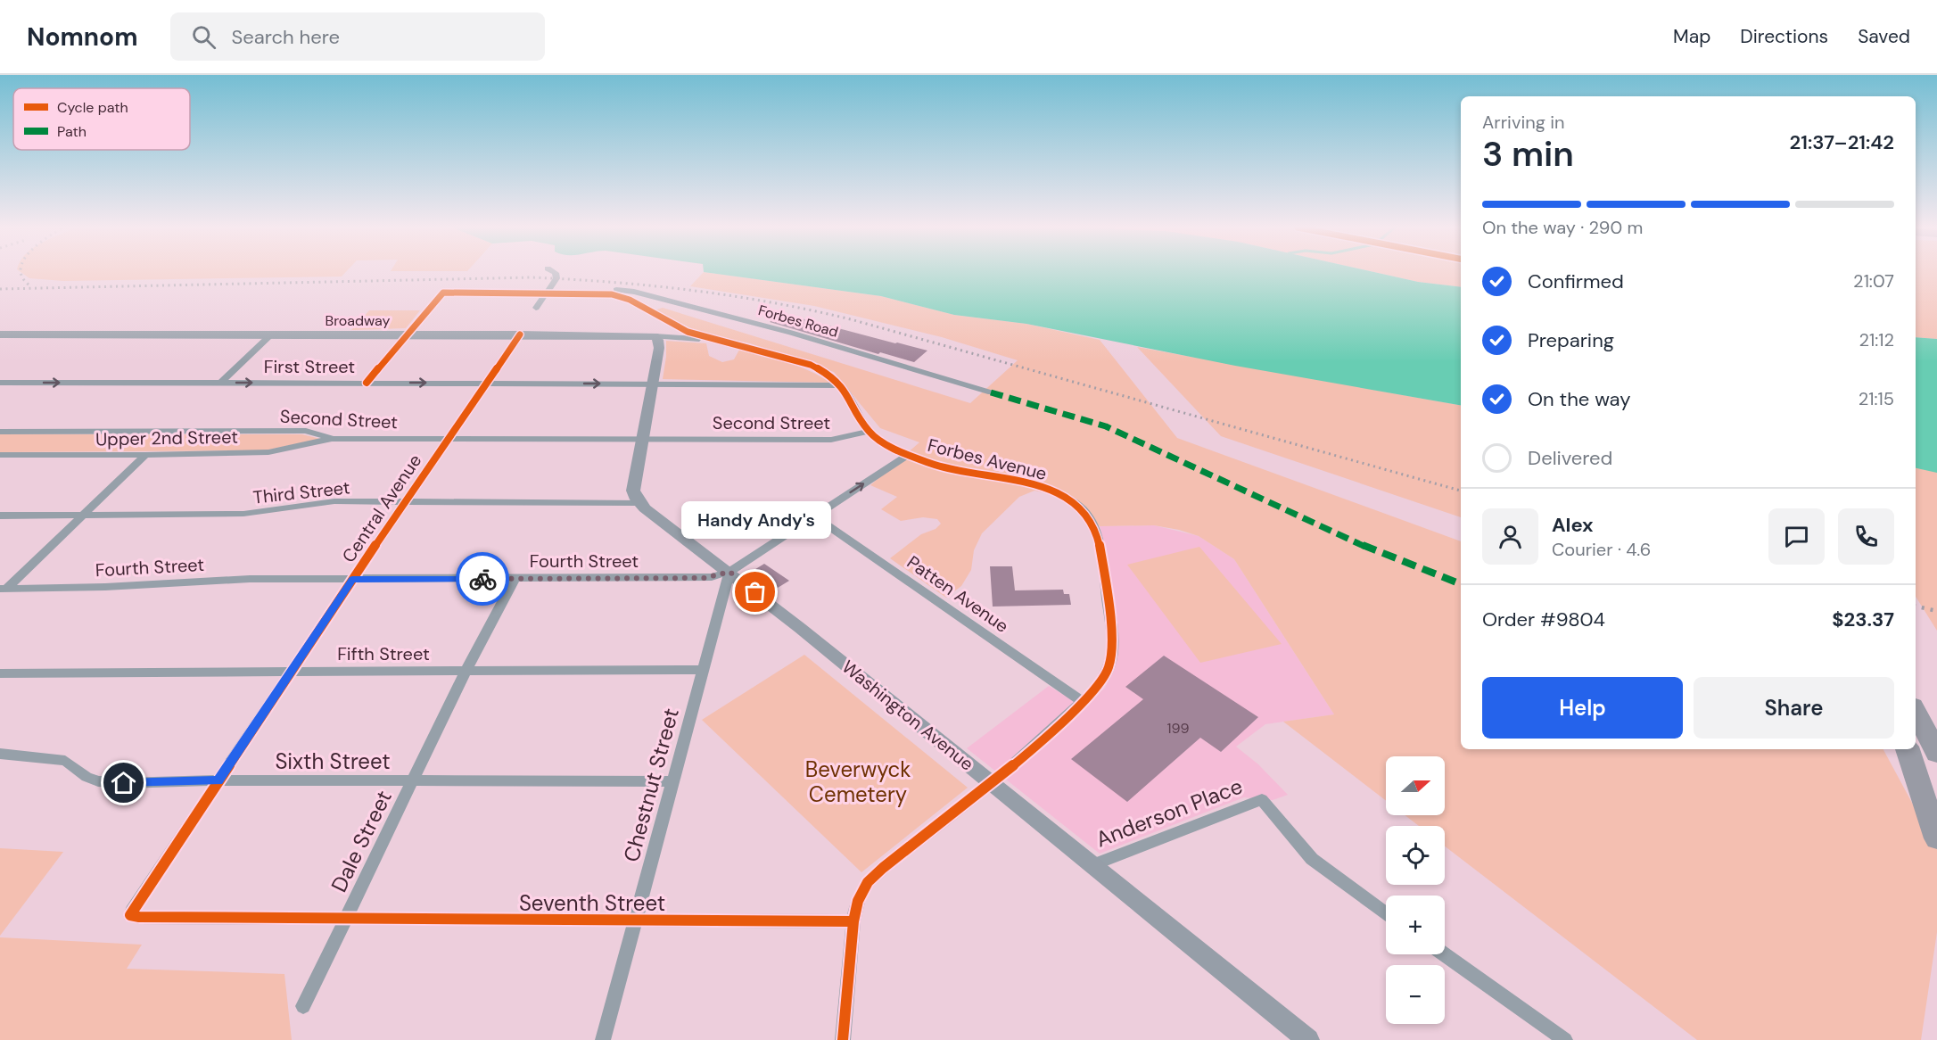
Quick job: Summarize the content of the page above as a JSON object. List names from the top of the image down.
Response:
{
  "streets": {
    "street": [
      "Broadway",
      "Forbes Road",
      "First Street",
      "Second Street",
      "Upper 2nd Street",
      "Forbes Avenue",
      "Third Street",
      "Central Avenue",
      "Fourth Street",
      "Patten Avenue",
      "Fifth Street",
      "Washington Avenue",
      "Sixth Street",
      "Chestnut Street",
      "Anderson Place",
      "Dale Street",
      "Seventh Street"
    ]
  },
  "crossings": [
    ["Broadway", "Forbes Avenue"],
    ["Broadway", "Central Avenue"],
    ["Forbes Road", "Forbes Avenue"],
    ["First Street", "Forbes Avenue"],
    ["First Street", "Central Avenue"],
    ["Second Street", "Upper 2nd Street"],
    ["Second Street", "Forbes Avenue"],
    ["Second Street", "Central Avenue"],
    ["Forbes Avenue", "Fourth Street"],
    ["Forbes Avenue", "Patten Avenue"],
    ["Forbes Avenue", "Washington Avenue"],
    ["Third Street", "Central Avenue"],
    ["Third Street", "Washington Avenue"],
    ["Central Avenue", "Fourth Street"],
    ["Central Avenue", "Fifth Street"],
    ["Central Avenue", "Sixth Street"],
    ["Central Avenue", "Seventh Street"],
    ["Fourth Street", "Patten Avenue"],
    ["Fourth Street", "Washington Avenue"],
    ["Fourth Street", "Chestnut Street"],
    ["Fourth Street", "Dale Street"],
    ["Fifth Street", "Chestnut Street"],
    ["Fifth Street", "Dale Street"],
    ["Washington Avenue", "Chestnut Street"],
    ["Washington Avenue", "Anderson Place"],
    ["Sixth Street", "Chestnut Street"],
    ["Sixth Street", "Dale Street"],
    ["Chestnut Street", "Seventh Street"],
    ["Dale Street", "Seventh Street"]
  ],
  "one_way": ["First Street"],
  "parks": ["Beverwyck Cemetery"],
  "places": ["Handy Andy's"],
  "house_numbers": ["199"],
  "legend": ["Cycle path", "Path"],
  "north": "right",
  "page": {
    "header": "Nomnom",
    "search": "Search here",
    "nav": ["Map", "Directions", "Saved"],
    "heading": ["3 min", "Arriving in", "21:37–21:42"],
    "panel": [
      "Alex",
      "Courier · 4.6",
      "Order #9804",
      "$23.37"
    ],
    "bar": "On the way · 290 m",
    "list": [
      ["Confirmed", "21:07"],
      ["Preparing", "21:12"],
      ["On the way", "21:15"],
      "Delivered"
    ],
    "bubble": "Handy Andy's",
    "buttons": ["Help", "Share"],
    "map_buttons": ["+", "−"]
  }
}
